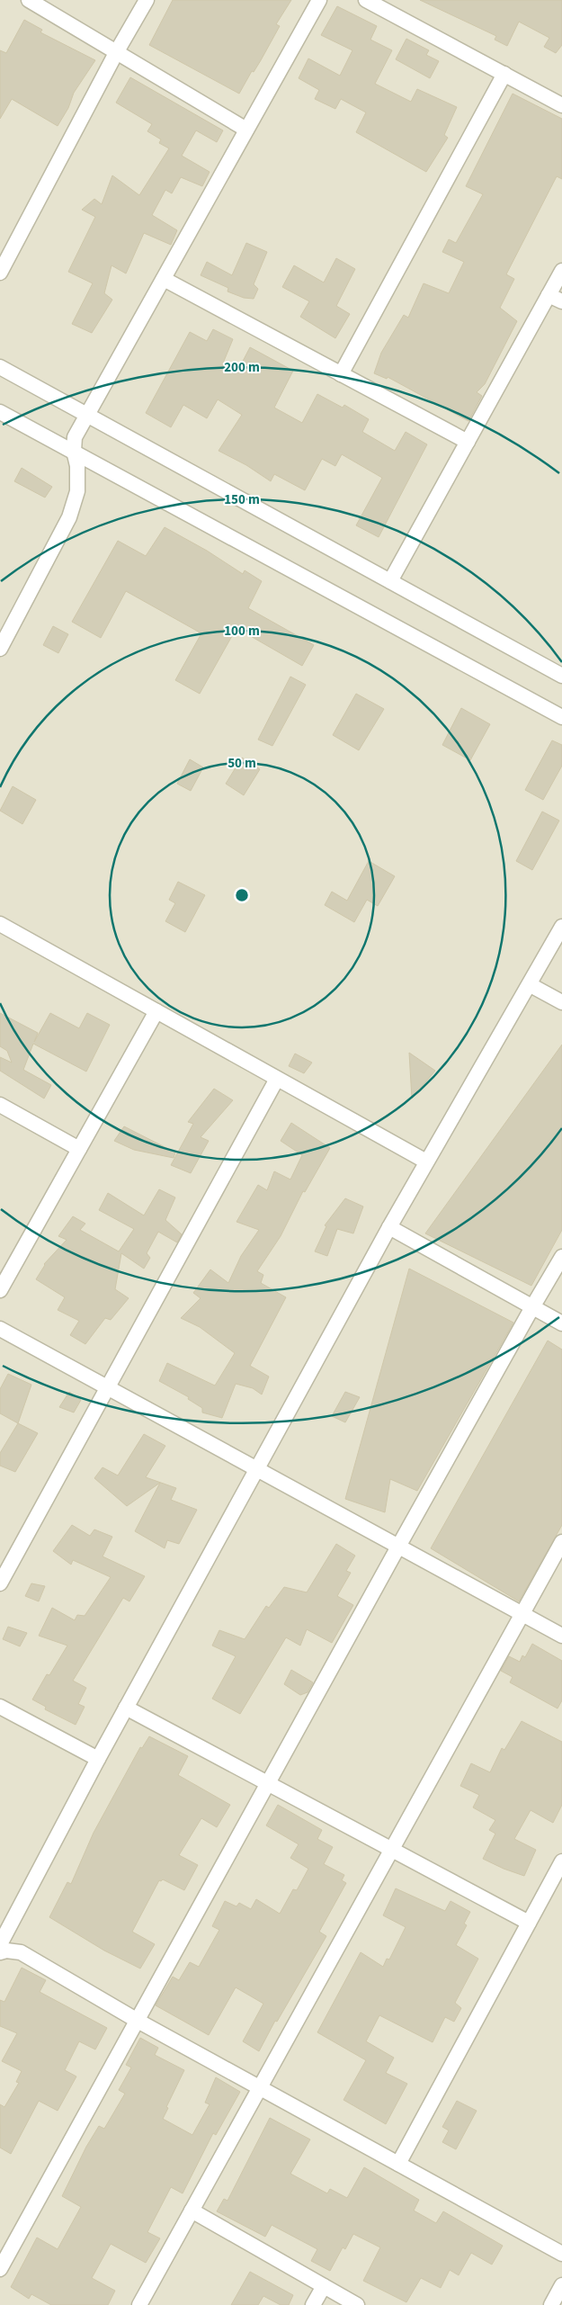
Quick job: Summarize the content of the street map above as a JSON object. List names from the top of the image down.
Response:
{
  "rings": [
    "200 m",
    "150 m",
    "100 m",
    "50 m"
  ]
}
